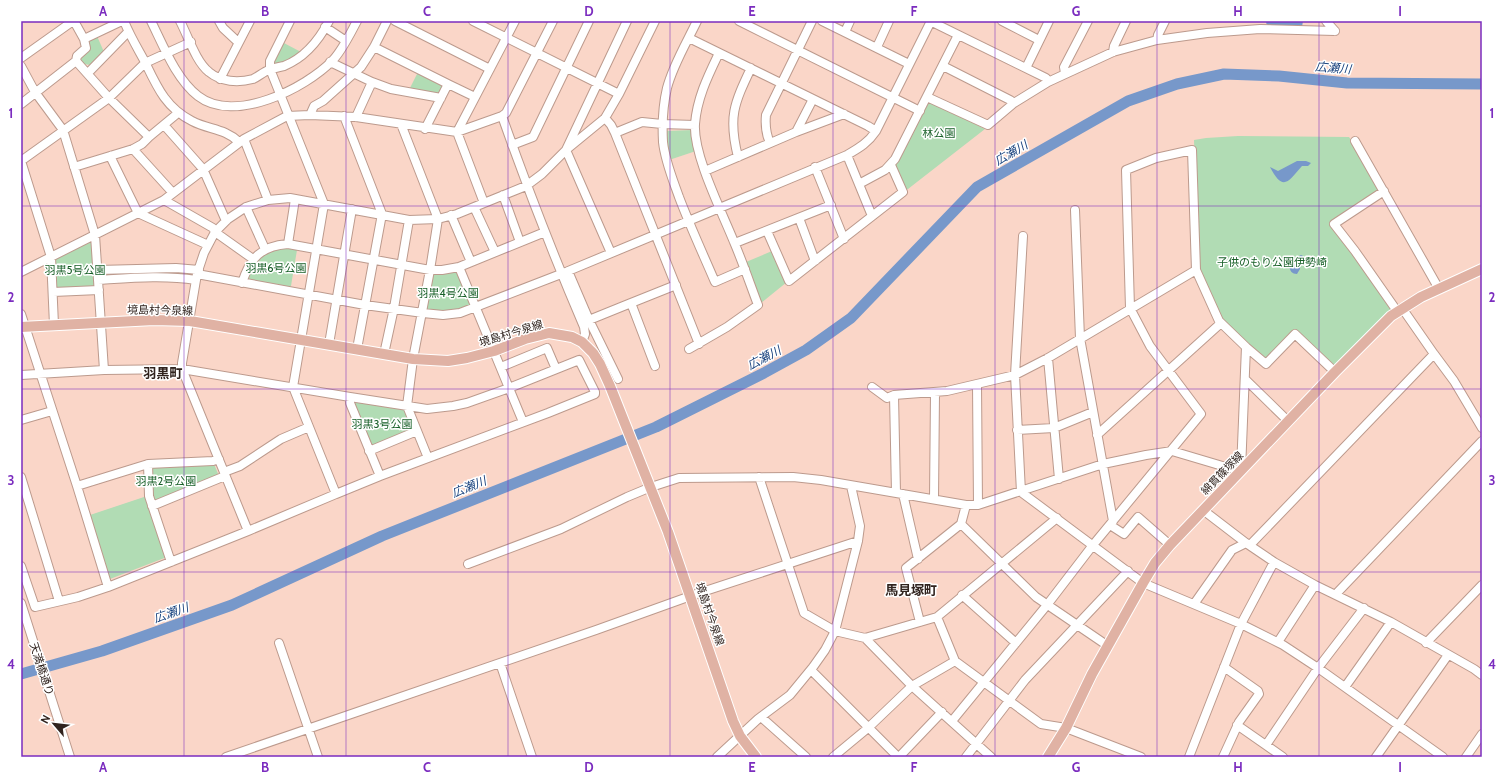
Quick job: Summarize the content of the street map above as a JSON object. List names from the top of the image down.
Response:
{
  "streets": {
    "main road": ["境島村今泉線", "綿貫篠塚線"],
    "street": ["天満橋通り"]
  },
  "districts": ["羽黒町", "馬見塚町"],
  "water": ["広瀬川"],
  "parks": [
    "林公園",
    "子供のもり公園伊勢崎",
    "羽黒6号公園",
    "羽黒5号公園",
    "羽黒4号公園",
    "羽黒3号公園",
    "羽黒2号公園"
  ],
  "north": "top left",
  "grid": {
    "columns": [
      "A",
      "B",
      "C",
      "D",
      "E",
      "F",
      "G",
      "H",
      "I"
    ],
    "rows": [
      "1",
      "2",
      "3",
      "4"
    ]
  }
}
